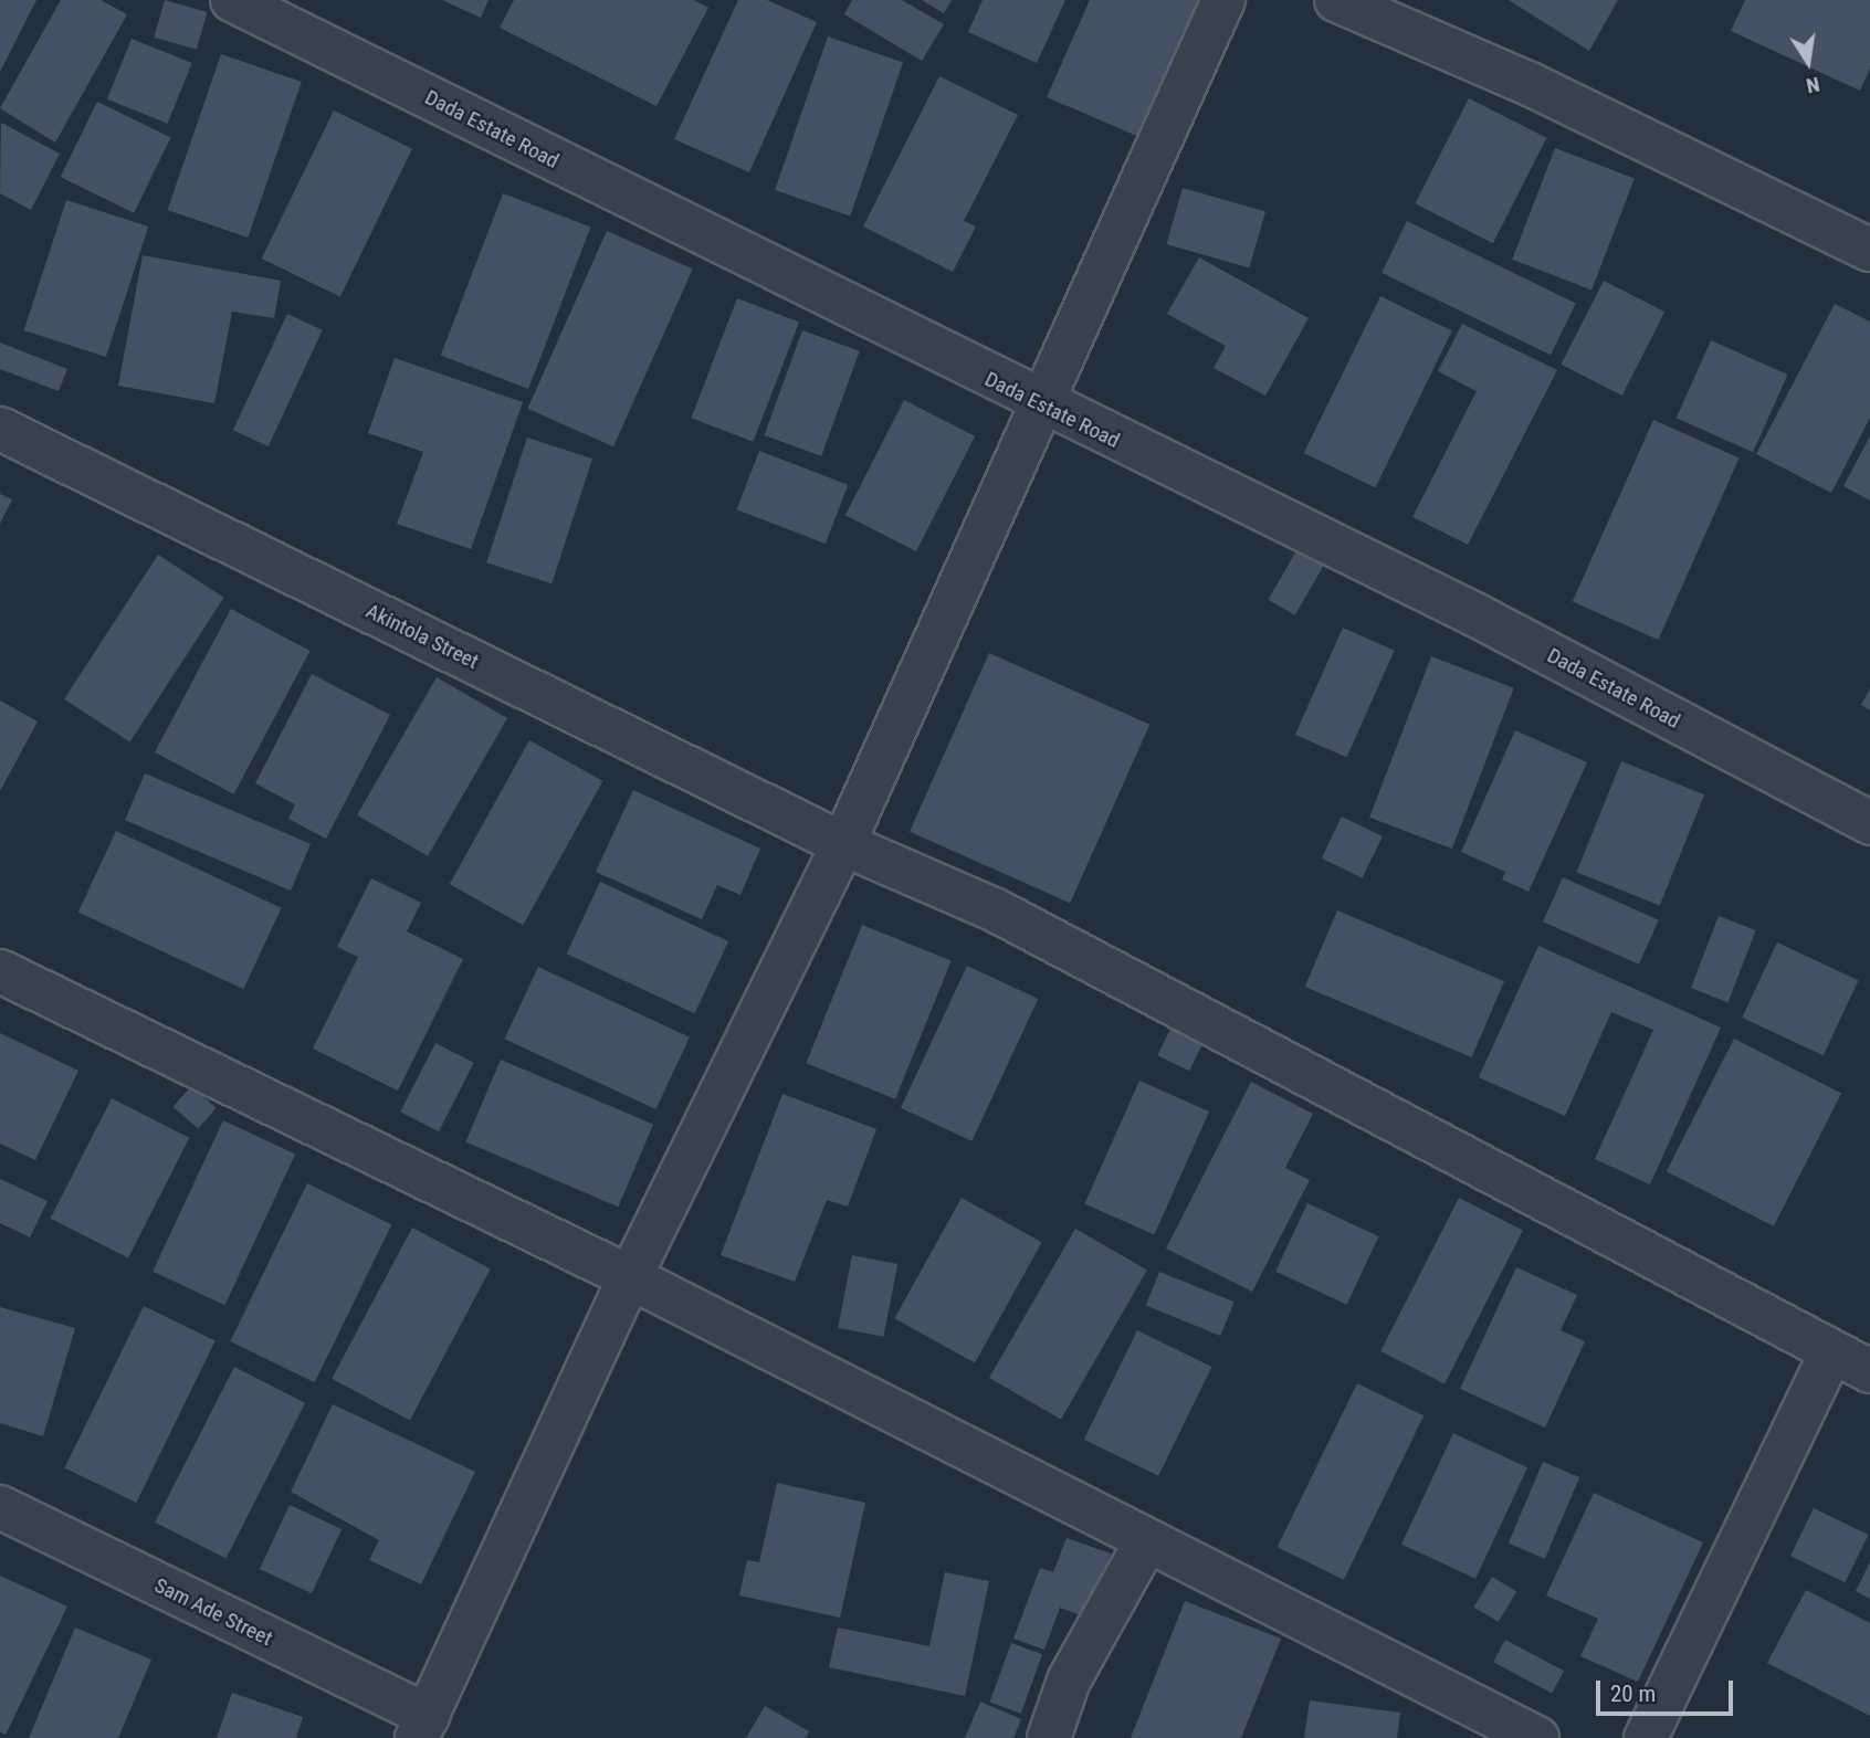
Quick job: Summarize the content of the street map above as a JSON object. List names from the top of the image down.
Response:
{
  "streets": {
    "street": ["Dada Estate Road", "Akintola Street", "Sam Ade Street"]
  },
  "scale_bar": "20 m",
  "north": "bottom"
}
